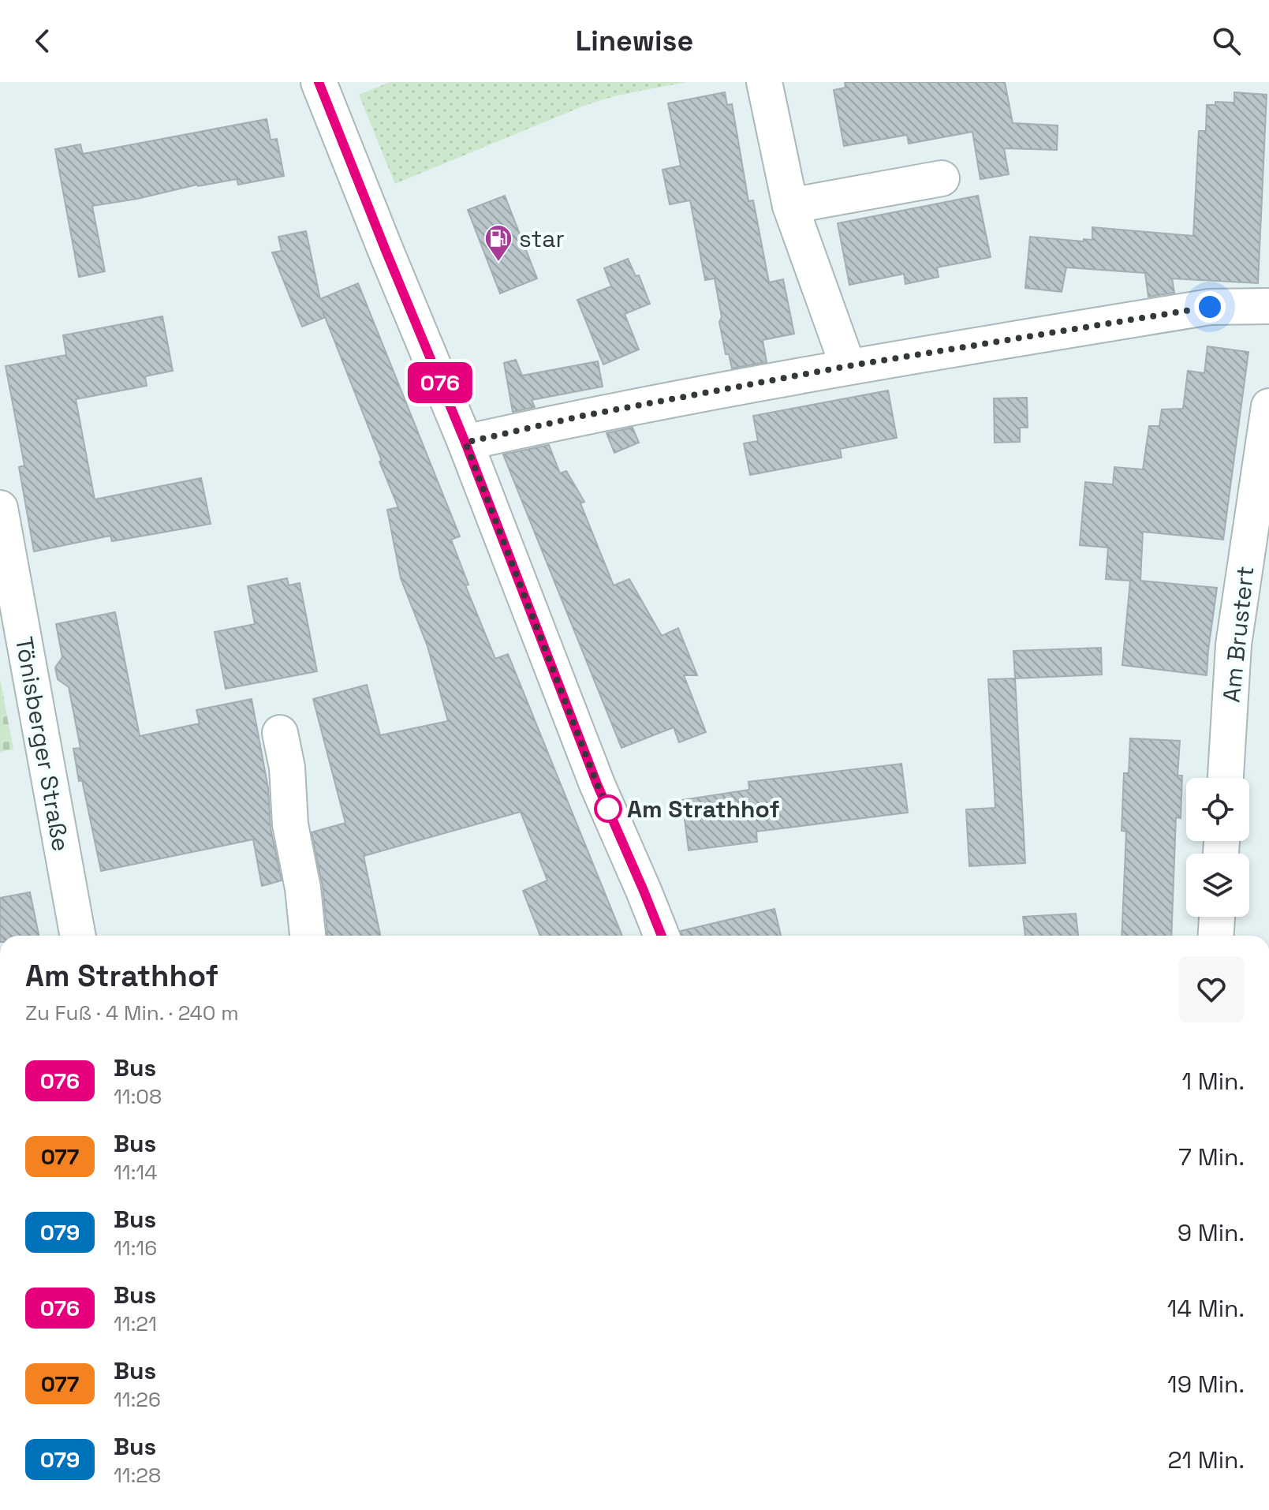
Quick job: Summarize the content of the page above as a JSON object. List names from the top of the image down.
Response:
{
  "streets": {
    "street": ["Am Brustert", "Tönisberger Straße"]
  },
  "places": {
    "fuel station": ["star"],
    "other": ["Am Strathhof"]
  },
  "lines": ["bus line 076"],
  "page": {
    "header": "Linewise",
    "on_map": "076",
    "heading": ["Am Strathhof", "Zu Fuß · 4 Min. · 240 m"],
    "list": [
      {
        "mark": "076",
        "name": "Bus",
        "note": "11:08",
        "value": "1 Min."
      },
      {
        "mark": "077",
        "name": "Bus",
        "note": "11:14",
        "value": "7 Min."
      },
      {
        "mark": "079",
        "name": "Bus",
        "note": "11:16",
        "value": "9 Min."
      },
      {
        "mark": "076",
        "name": "Bus",
        "note": "11:21",
        "value": "14 Min."
      },
      {
        "mark": "077",
        "name": "Bus",
        "note": "11:26",
        "value": "19 Min."
      },
      {
        "mark": "079",
        "name": "Bus",
        "note": "11:28",
        "value": "21 Min."
      }
    ]
  }
}
